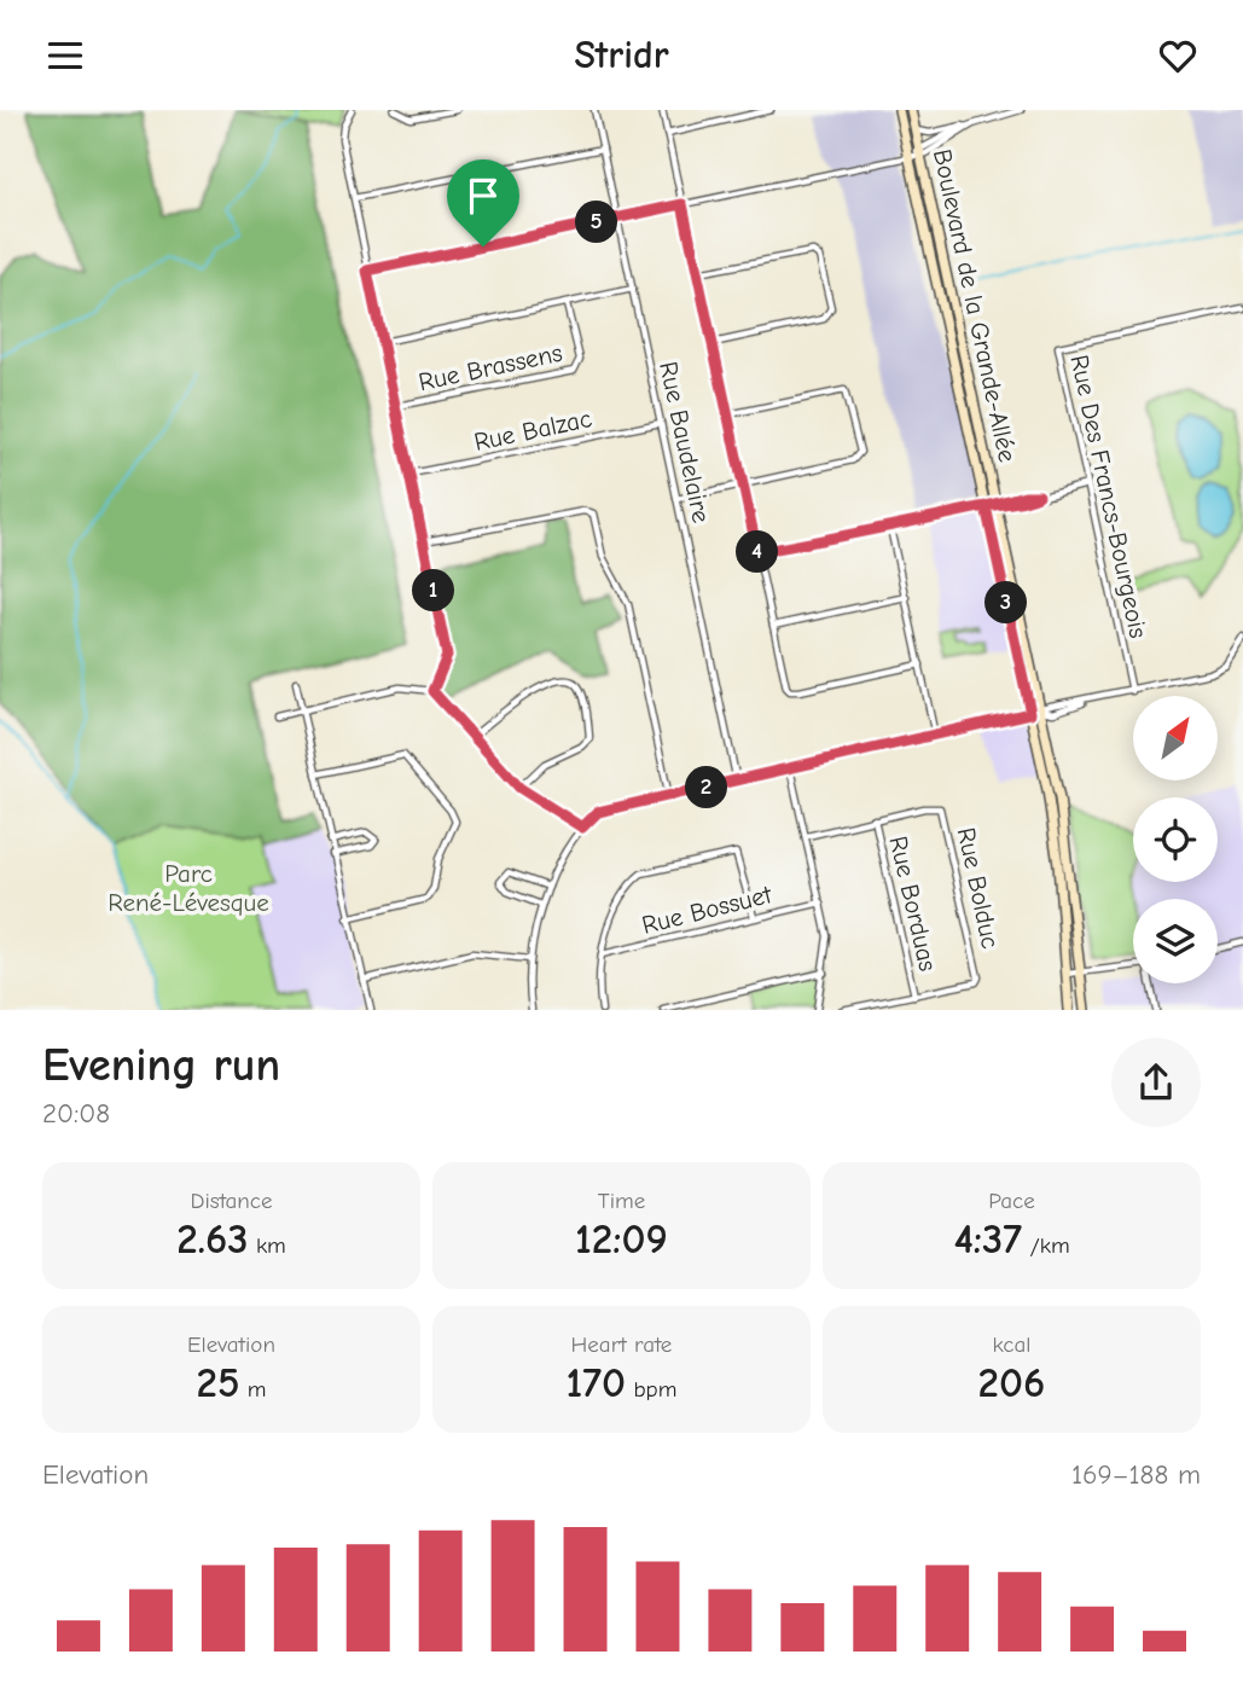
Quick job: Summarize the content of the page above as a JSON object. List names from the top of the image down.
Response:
{
  "streets": {
    "street": [
      "Boulevard de la Grande-Allée",
      "Rue Brassens",
      "Rue Balzac",
      "Rue Baudelaire",
      "Rue Des Francs-Bourgeois",
      "Rue Bolduc",
      "Rue Borduas",
      "Rue Bossuet"
    ]
  },
  "crossings": [
    ["Rue Balzac", "Rue Baudelaire"],
    ["Rue Bolduc", "Rue Borduas"]
  ],
  "parks": ["Parc René-Lévesque"],
  "north": "top right",
  "page": {
    "header": "Stridr",
    "pins": [
      "5",
      "4",
      "1",
      "3",
      "2"
    ],
    "heading": ["Evening run", "20:08"],
    "stats": [
      ["Distance", "2.63 km"],
      ["Time", "12:09"],
      ["Pace", "4:37 /km"],
      ["Elevation", "25 m"],
      ["Heart rate", "170 bpm"],
      ["kcal", "206"]
    ],
    "chart": ["Elevation", "169–188 m"]
  }
}
